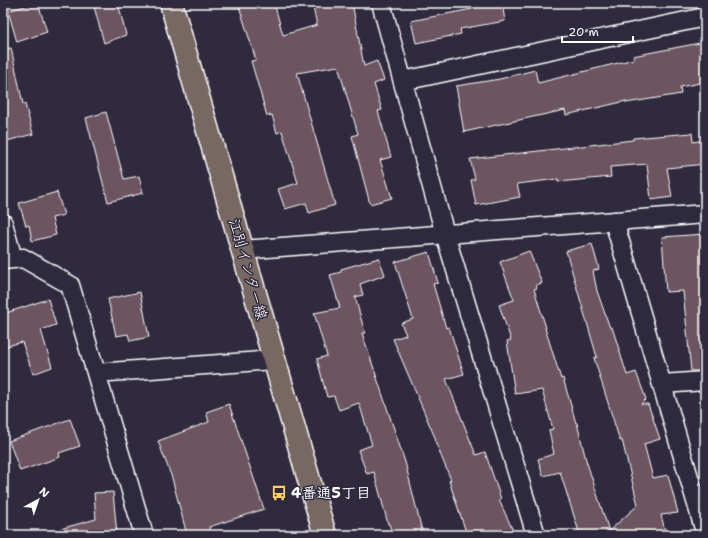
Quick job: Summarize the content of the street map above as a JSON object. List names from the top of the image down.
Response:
{
  "streets": {
    "main road": ["江別インター線"]
  },
  "places": {
    "bus stop": ["4番通5丁目"]
  },
  "scale_bar": "20 m",
  "north": "top right"
}
